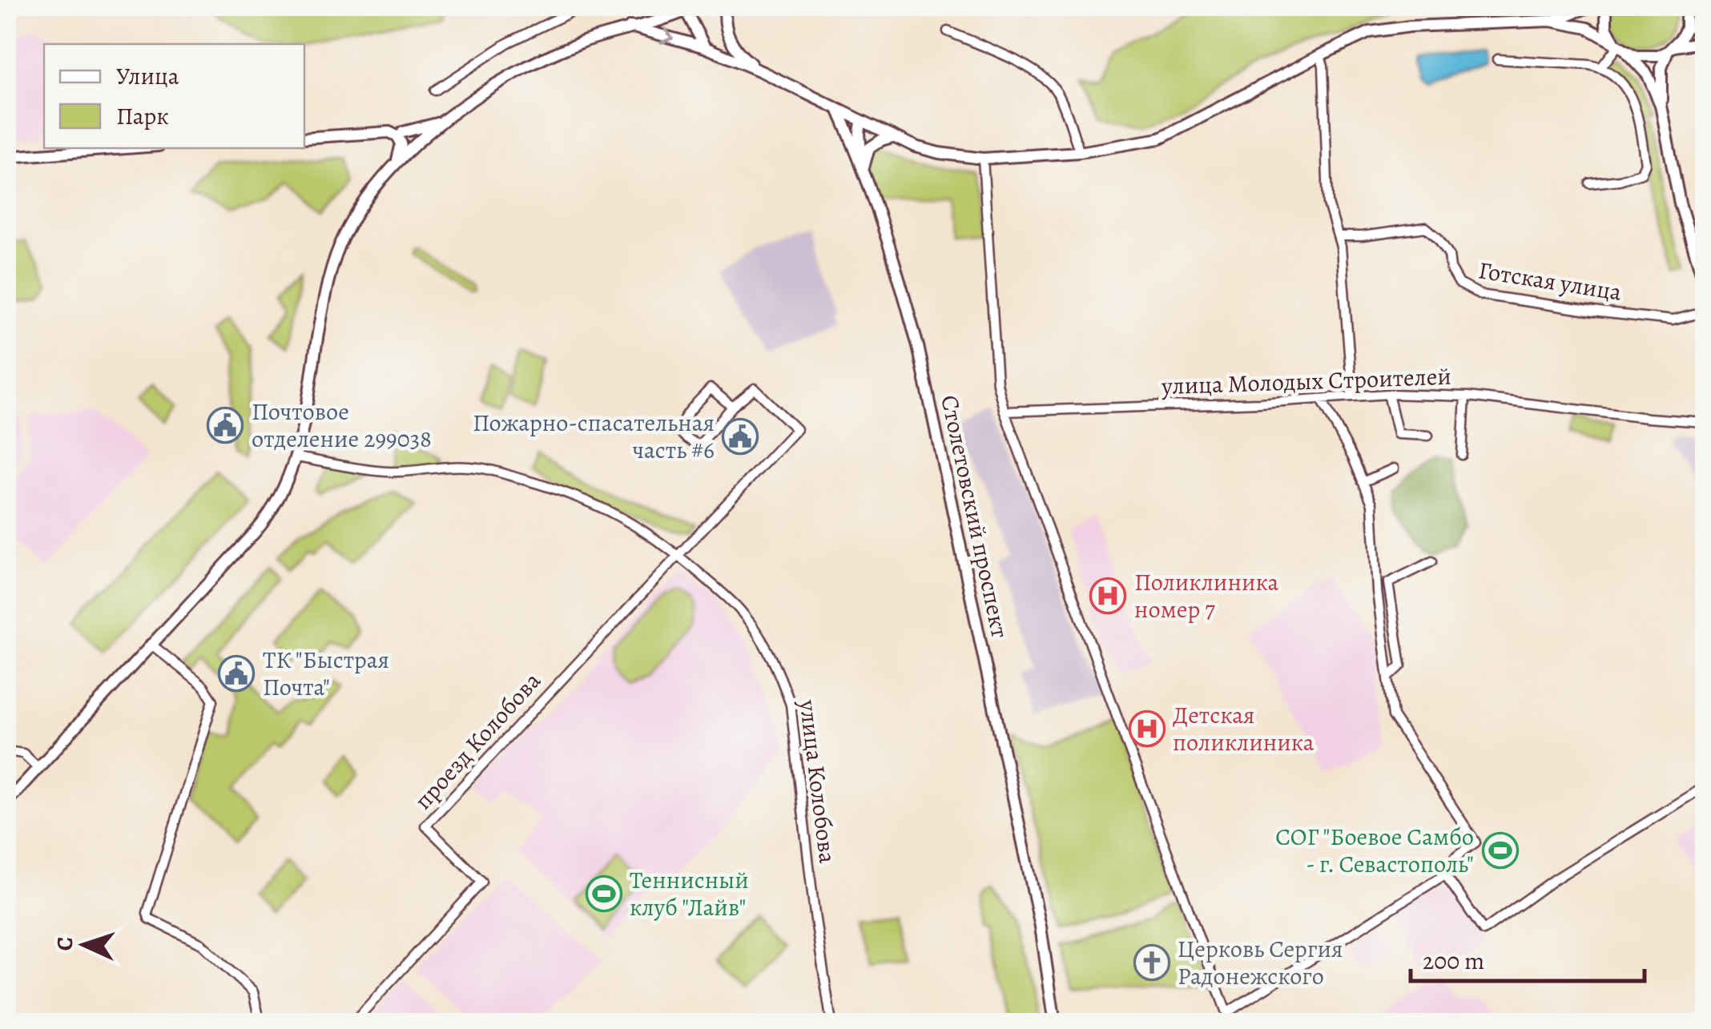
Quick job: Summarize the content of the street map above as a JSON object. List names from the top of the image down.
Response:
{
  "streets": {
    "main road": ["Столетовский проспект"],
    "street": [
      "Готская улица",
      "улица Молодых Строителей",
      "проезд Колобова",
      "улица Колобова"
    ]
  },
  "crossings": [
    ["проезд Колобова", "улица Колобова"]
  ],
  "places": {
    "public building": ["Почтовое отделение 299038", "Пожарно-спасательная часть #6", "ТК \"Быстрая Почта\""],
    "hospital": ["Поликлиника номер 7", "Детская поликлиника"],
    "sports": ["СОГ \"Боевое Самбо - г. Севастополь\"", "Теннисный клуб \"Лайв\""],
    "church": ["Церковь Сергия Радонежского"]
  },
  "legend": ["Улица", "Парк"],
  "scale_bar": "200 m",
  "north": "left"
}
